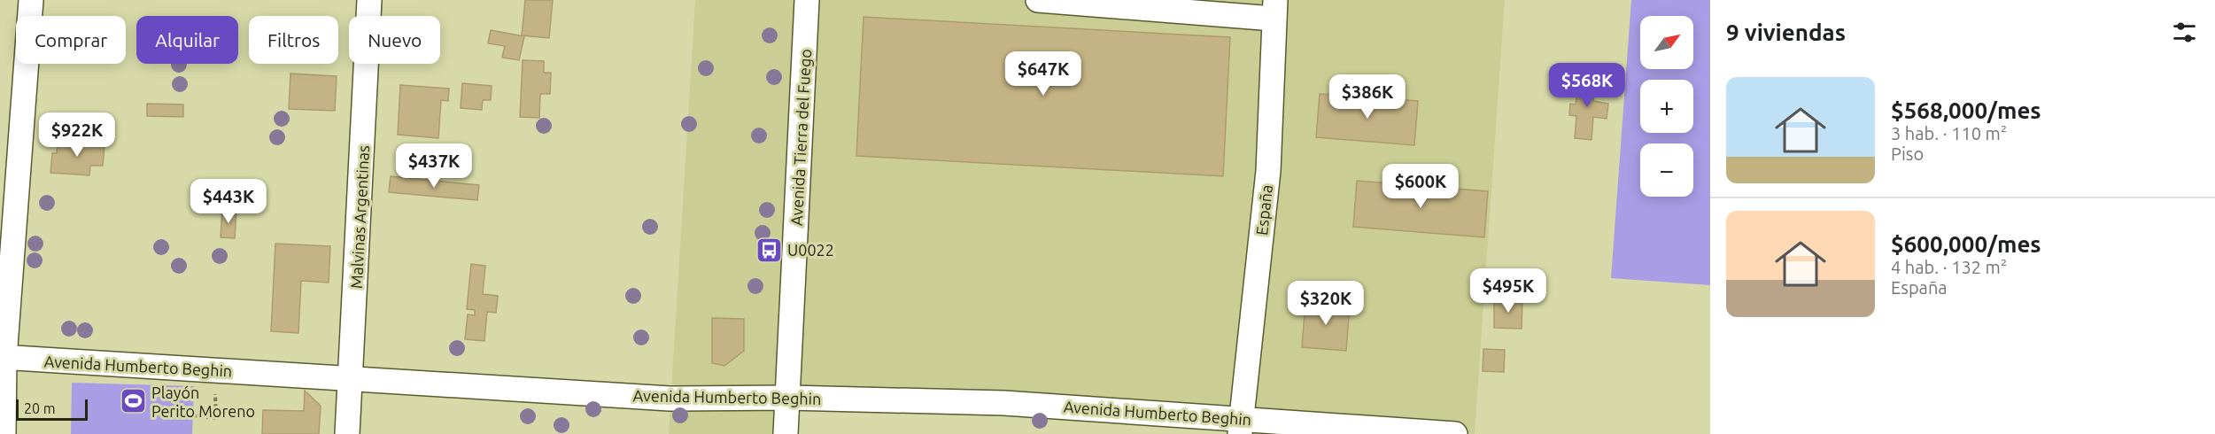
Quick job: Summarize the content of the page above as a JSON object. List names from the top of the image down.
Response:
{
  "streets": {
    "street": [
      "Avenida Tierra del Fuego",
      "España",
      "Malvinas Argentinas",
      "Avenida Humberto Beghin"
    ]
  },
  "crossings": [
    ["Avenida Tierra del Fuego", "Avenida Humberto Beghin"],
    ["España", "Avenida Humberto Beghin"],
    ["Malvinas Argentinas", "Avenida Humberto Beghin"]
  ],
  "places": {
    "bus stop": ["U0022"],
    "sports": ["Playón Perito Moreno"]
  },
  "scale_bar": "20 m",
  "north": "top right",
  "page": {
    "heading": "9 viviendas",
    "map_buttons": ["+", "−"],
    "chip": [
      "Comprar",
      "Alquilar",
      "Filtros",
      "Nuevo"
    ],
    "price": [
      "$647K",
      "$568K",
      "$386K",
      "$922K",
      "$437K",
      "$600K",
      "$443K",
      "$495K",
      "$320K"
    ],
    "list": [
      {
        "name": "$568,000/mes",
        "note": "3 hab. · 110 m² · Piso"
      },
      {
        "name": "$600,000/mes",
        "note": "4 hab. · 132 m² · España"
      }
    ],
    "scale": "20 m"
  }
}
